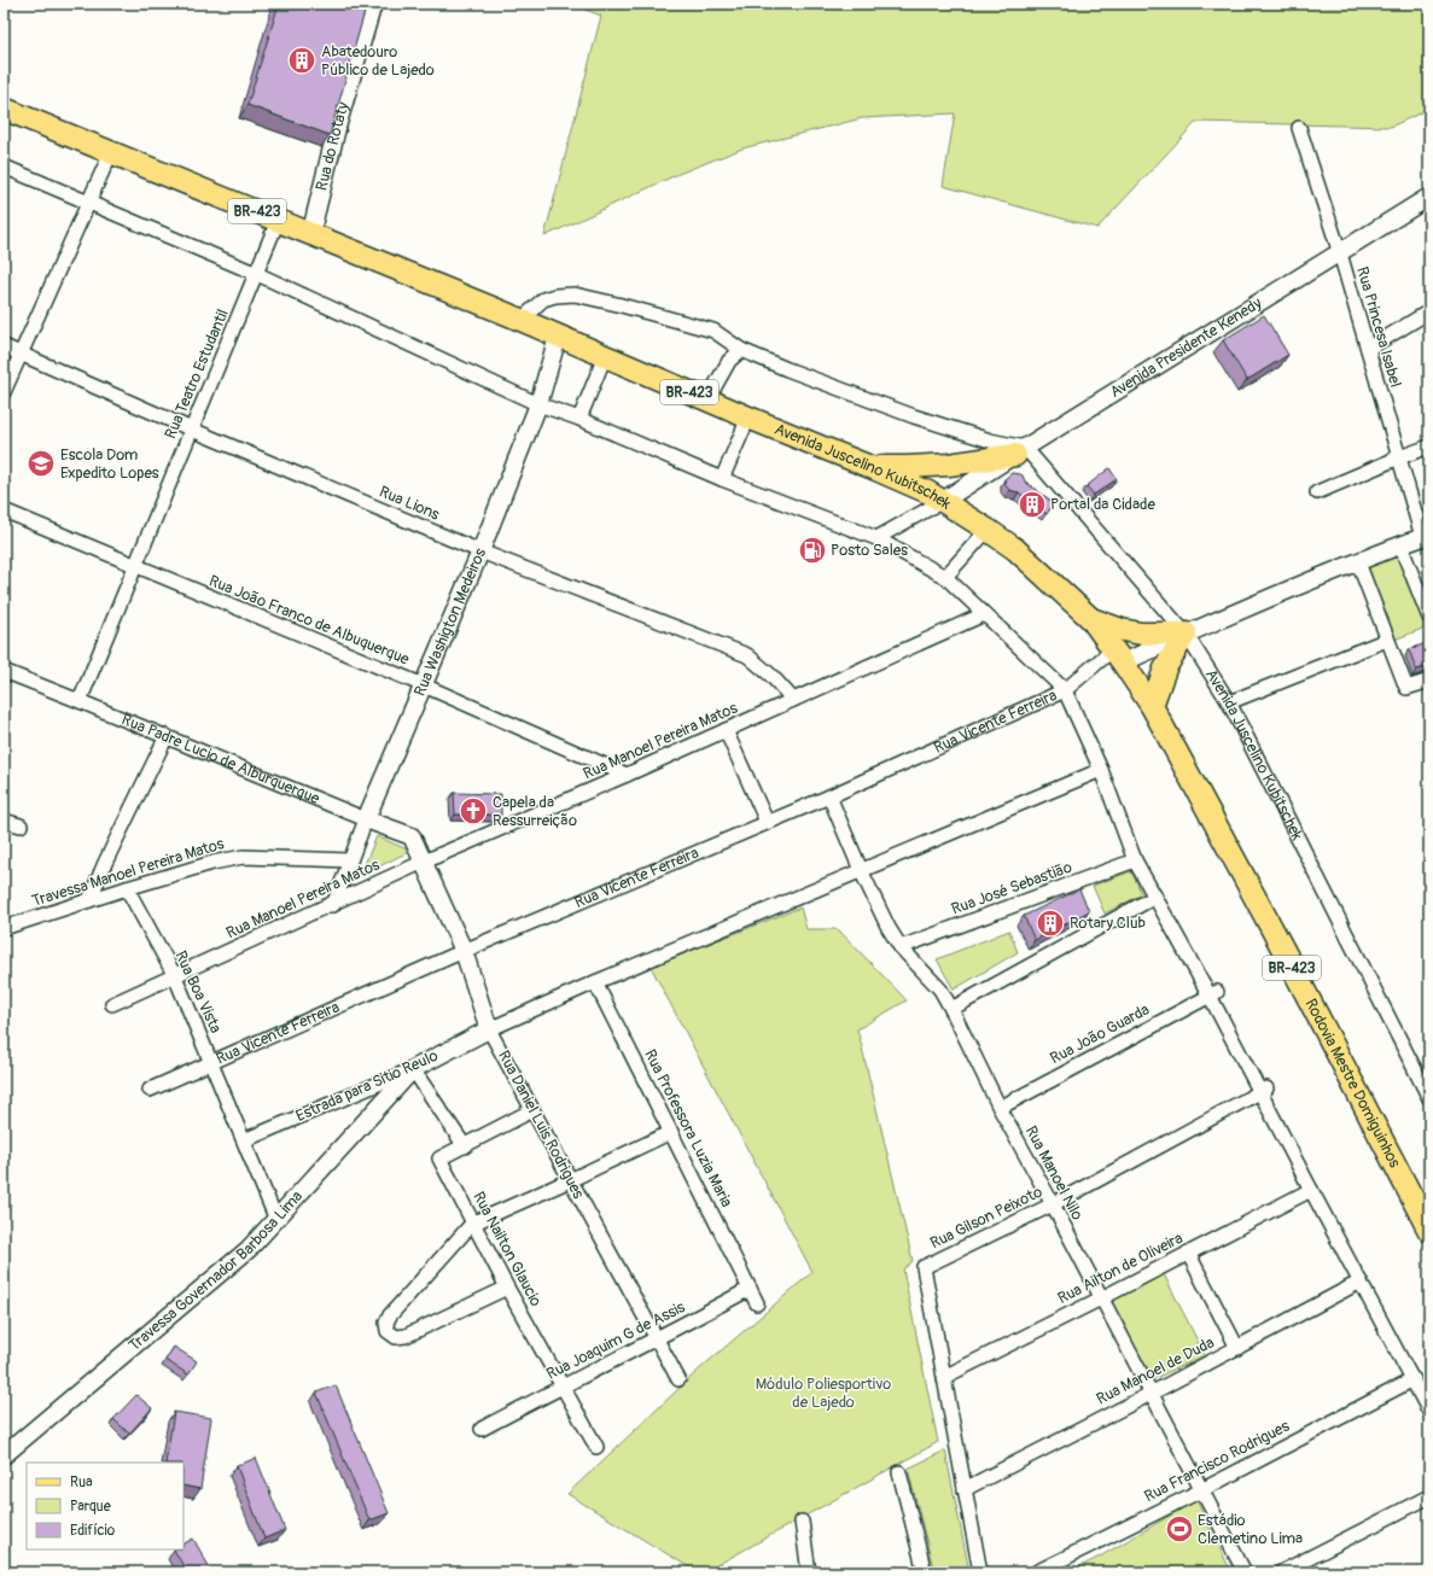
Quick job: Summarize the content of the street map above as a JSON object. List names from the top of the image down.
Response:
{
  "streets": {
    "main road": ["BR-423", "Avenida Juscelino Kubitschek", "Rodovia Mestre Domiguinhos"],
    "street": [
      "Rua do Rotaty",
      "Rua Princesa Isabel",
      "Avenida Presidente Kenedy",
      "Rua Teatro Estudantil",
      "Rua Lions",
      "Rua João Franco de Albuquerque",
      "Rua Washigton Medeiros",
      "Rua Vicente Ferreira",
      "Rua Manoel Pereira Matos",
      "Rua Padre Lucio de Alburquerque",
      "Travessa Manoel Pereira Matos",
      "Rua José Sebastião",
      "Rua Boa Vista",
      "Rua João Guarda",
      "Estrada para Sitio Reulo",
      "Rua Daniel Luis Rodrigues",
      "Rua Professora Luzia Maria",
      "Rua Manoel Nilo",
      "Rua Gilson Peixoto",
      "Rua Nailton Glaucio",
      "Rua Ailton de Oliveira",
      "Travessa Governador Barbosa Lima",
      "Rua Joaquim G de Assis",
      "Rua Manoel de Duda",
      "Rua Francisco Rodrigues"
    ]
  },
  "crossings": [
    ["Rua do Rotaty", "BR-423"],
    ["BR-423", "Rua Teatro Estudantil"],
    ["BR-423", "Avenida Juscelino Kubitschek"],
    ["Rua Princesa Isabel", "Avenida Presidente Kenedy"],
    ["Rua Princesa Isabel", "Rua Vicente Ferreira"],
    ["Avenida Presidente Kenedy", "Avenida Juscelino Kubitschek"],
    ["Rua Teatro Estudantil", "Rua Lions"],
    ["Rua Teatro Estudantil", "Rua João Franco de Albuquerque"],
    ["Rua Teatro Estudantil", "Rua Padre Lucio de Alburquerque"],
    ["Avenida Juscelino Kubitschek", "Rua Washigton Medeiros"],
    ["Avenida Juscelino Kubitschek", "Rua Vicente Ferreira"],
    ["Avenida Juscelino Kubitschek", "Rodovia Mestre Domiguinhos"],
    ["Rua Lions", "Rua Washigton Medeiros"],
    ["Rua Lions", "Rua Manoel Pereira Matos"],
    ["Rua João Franco de Albuquerque", "Rua Washigton Medeiros"],
    ["Rua João Franco de Albuquerque", "Rua Manoel Pereira Matos"],
    ["Rua Washigton Medeiros", "Rua Manoel Pereira Matos"],
    ["Rua Washigton Medeiros", "Rua Padre Lucio de Alburquerque"],
    ["Rua Washigton Medeiros", "Travessa Manoel Pereira Matos"],
    ["Rua Vicente Ferreira", "Rua Boa Vista"],
    ["Rua Vicente Ferreira", "Rua Daniel Luis Rodrigues"],
    ["Rua Vicente Ferreira", "Rua Manoel Nilo"],
    ["Rua Manoel Pereira Matos", "Rua Padre Lucio de Alburquerque"],
    ["Rua Manoel Pereira Matos", "Rua Boa Vista"],
    ["Rua Manoel Pereira Matos", "Rua Daniel Luis Rodrigues"],
    ["Rua Padre Lucio de Alburquerque", "Rua Daniel Luis Rodrigues"],
    ["Travessa Manoel Pereira Matos", "Rua Boa Vista"],
    ["Rua José Sebastião", "Rua Manoel Nilo"],
    ["Rua Boa Vista", "Estrada para Sitio Reulo"],
    ["Rua Boa Vista", "Travessa Governador Barbosa Lima"],
    ["Rua João Guarda", "Rua Manoel Nilo"],
    ["Estrada para Sitio Reulo", "Rua Daniel Luis Rodrigues"],
    ["Estrada para Sitio Reulo", "Travessa Governador Barbosa Lima"],
    ["Rua Daniel Luis Rodrigues", "Rua Nailton Glaucio"],
    ["Rua Daniel Luis Rodrigues", "Rua Joaquim G de Assis"],
    ["Rua Professora Luzia Maria", "Rua Joaquim G de Assis"],
    ["Rua Manoel Nilo", "Rua Gilson Peixoto"],
    ["Rua Manoel Nilo", "Rua Ailton de Oliveira"],
    ["Rua Manoel Nilo", "Rua Manoel de Duda"],
    ["Rua Manoel Nilo", "Rua Francisco Rodrigues"],
    ["Rua Gilson Peixoto", "Rua Ailton de Oliveira"],
    ["Rua Gilson Peixoto", "Rua Manoel de Duda"],
    ["Rua Nailton Glaucio", "Rua Joaquim G de Assis"]
  ],
  "parks": ["Módulo Poliesportivo de Lajedo"],
  "places": {
    "building": ["Abatedouro Público de Lajedo", "Portal da Cidade", "Rotary Club"],
    "school or university": ["Escola Dom Expedito Lopes"],
    "fuel station": ["Posto Sales"],
    "church": ["Capela da Ressurreição"],
    "sports": ["Estádio Clemetino Lima"]
  },
  "legend": ["Rua", "Parque", "Edifício"]
}
